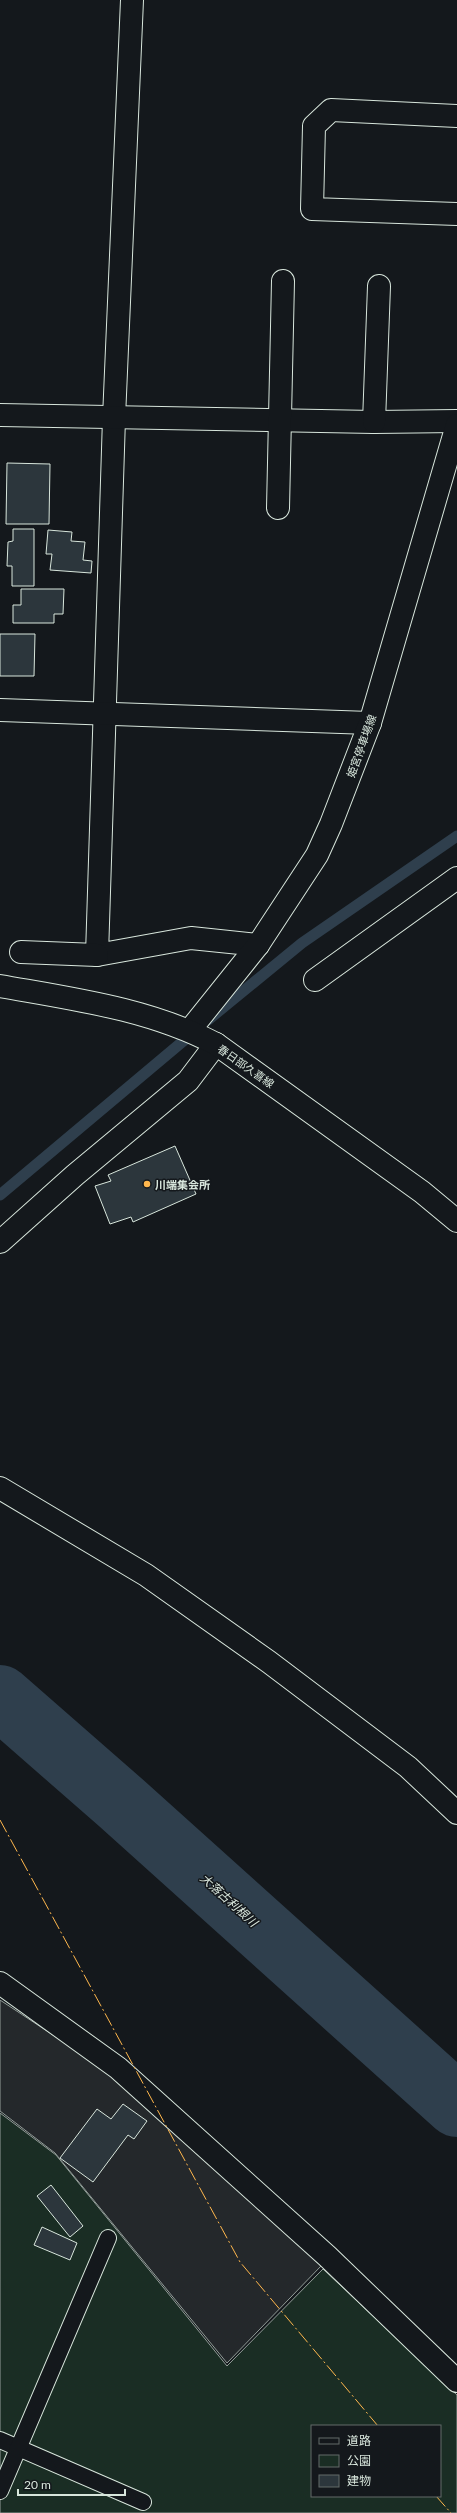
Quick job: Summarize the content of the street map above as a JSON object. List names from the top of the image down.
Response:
{
  "streets": {
    "street": ["姫宮停車場線", "春日部久喜線"]
  },
  "crossings": [
    ["姫宮停車場線", "春日部久喜線"]
  ],
  "water": ["大落古利根川"],
  "places": ["川端集会所"],
  "legend": ["道路", "公園", "建物"],
  "scale_bar": "20 m"
}
